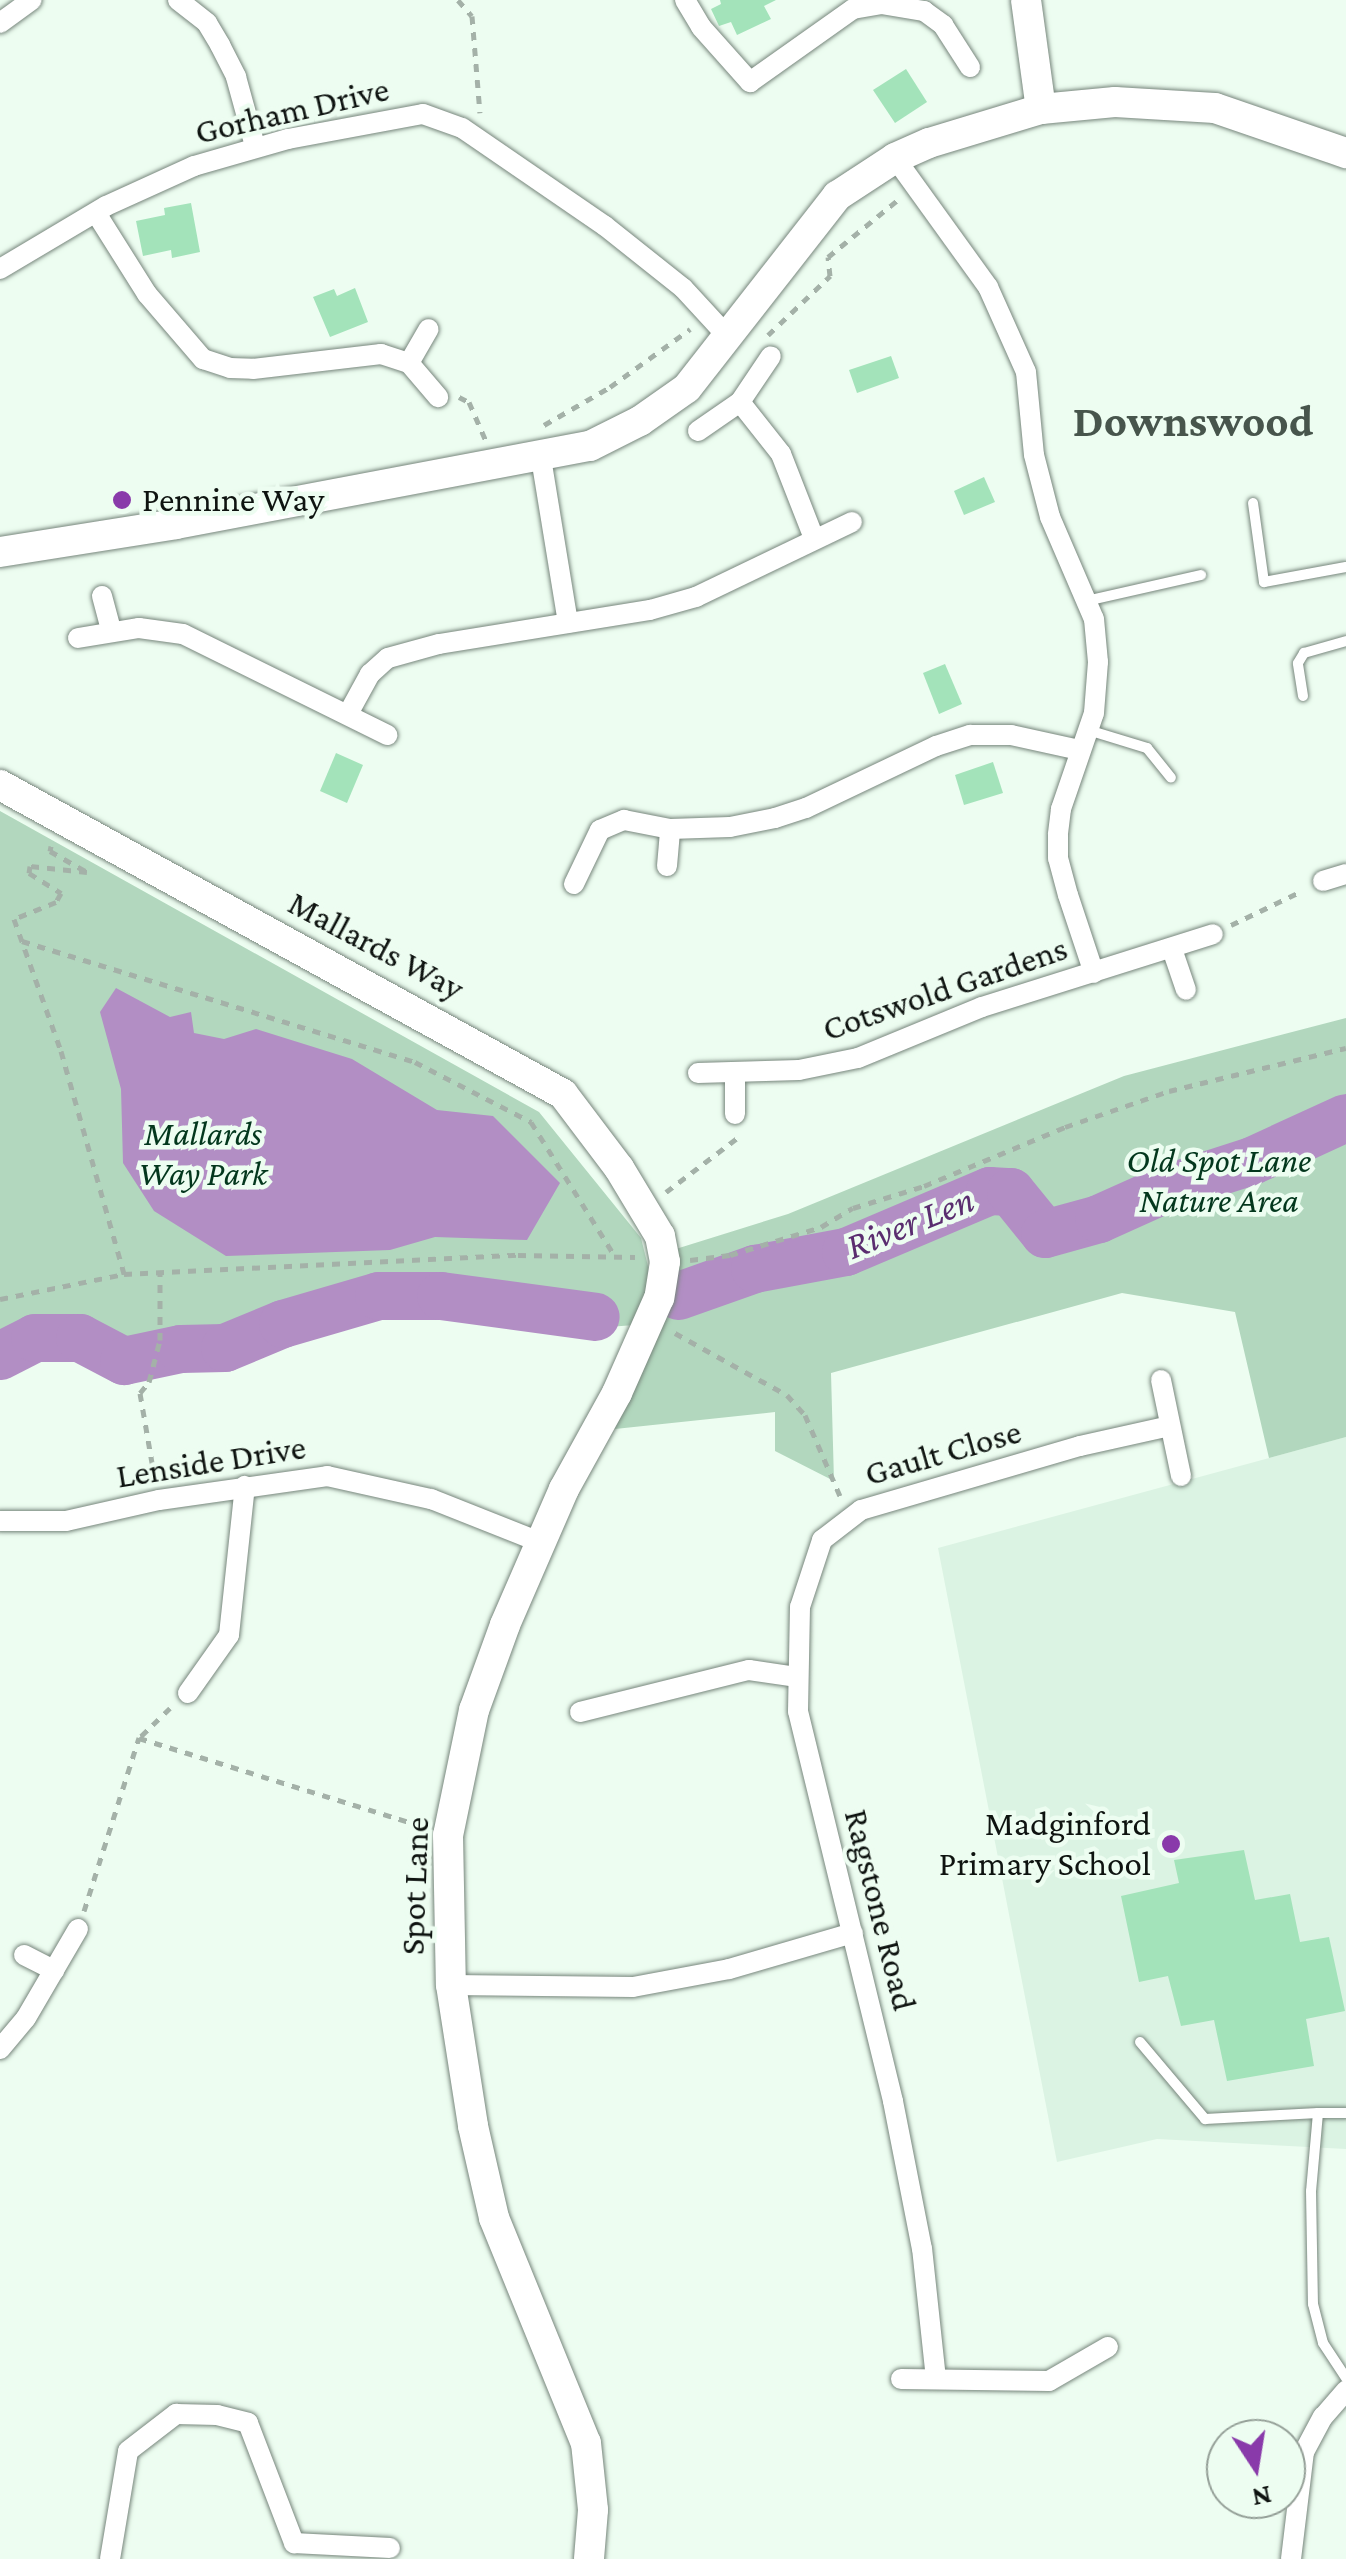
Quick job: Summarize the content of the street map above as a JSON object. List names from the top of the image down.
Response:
{
  "streets": {
    "street": [
      "Gorham Drive",
      "Mallards Way",
      "Cotswold Gardens",
      "Gault Close",
      "Lenside Drive",
      "Spot Lane",
      "Ragstone Road"
    ]
  },
  "crossings": [
    ["Mallards Way", "Spot Lane"],
    ["Gault Close", "Ragstone Road"],
    ["Lenside Drive", "Spot Lane"]
  ],
  "districts": ["Downswood"],
  "water": ["River Len"],
  "parks": ["Mallards Way Park", "Old Spot Lane Nature Area"],
  "places": ["Pennine Way", "Madginford Primary School"],
  "north": "bottom"
}
